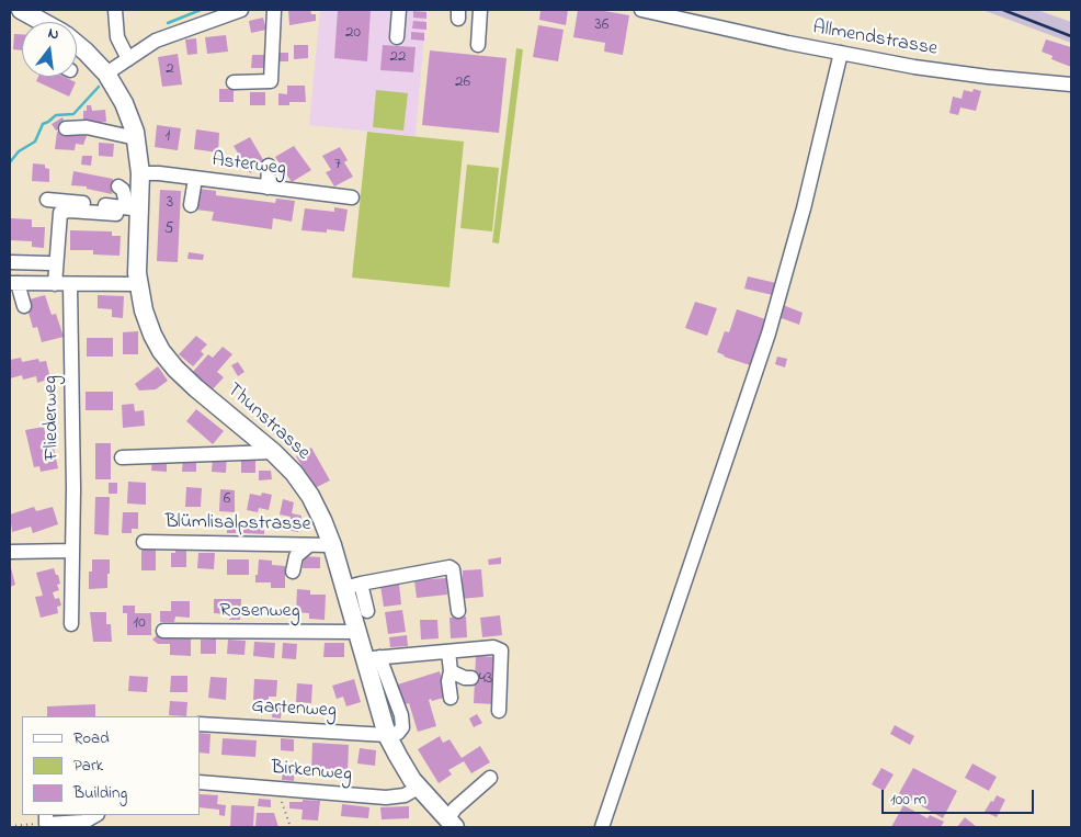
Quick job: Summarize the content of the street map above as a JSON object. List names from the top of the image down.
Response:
{
  "streets": {
    "main road": ["Thunstrasse"],
    "street": [
      "Allmendstrasse",
      "Asterweg",
      "Fliederweg",
      "Blümlisalpstrasse",
      "Rosenweg",
      "Gartenweg",
      "Birkenweg"
    ]
  },
  "crossings": [
    ["Asterweg", "Thunstrasse"],
    ["Thunstrasse", "Blümlisalpstrasse"],
    ["Thunstrasse", "Rosenweg"],
    ["Thunstrasse", "Gartenweg"],
    ["Thunstrasse", "Birkenweg"]
  ],
  "house_numbers": [
    "36",
    "20",
    "22",
    "2",
    "26",
    "1",
    "7",
    "3",
    "5",
    "6",
    "10",
    "43"
  ],
  "legend": ["Road", "Park", "Building"],
  "scale_bar": "100 m",
  "north": "top"
}
